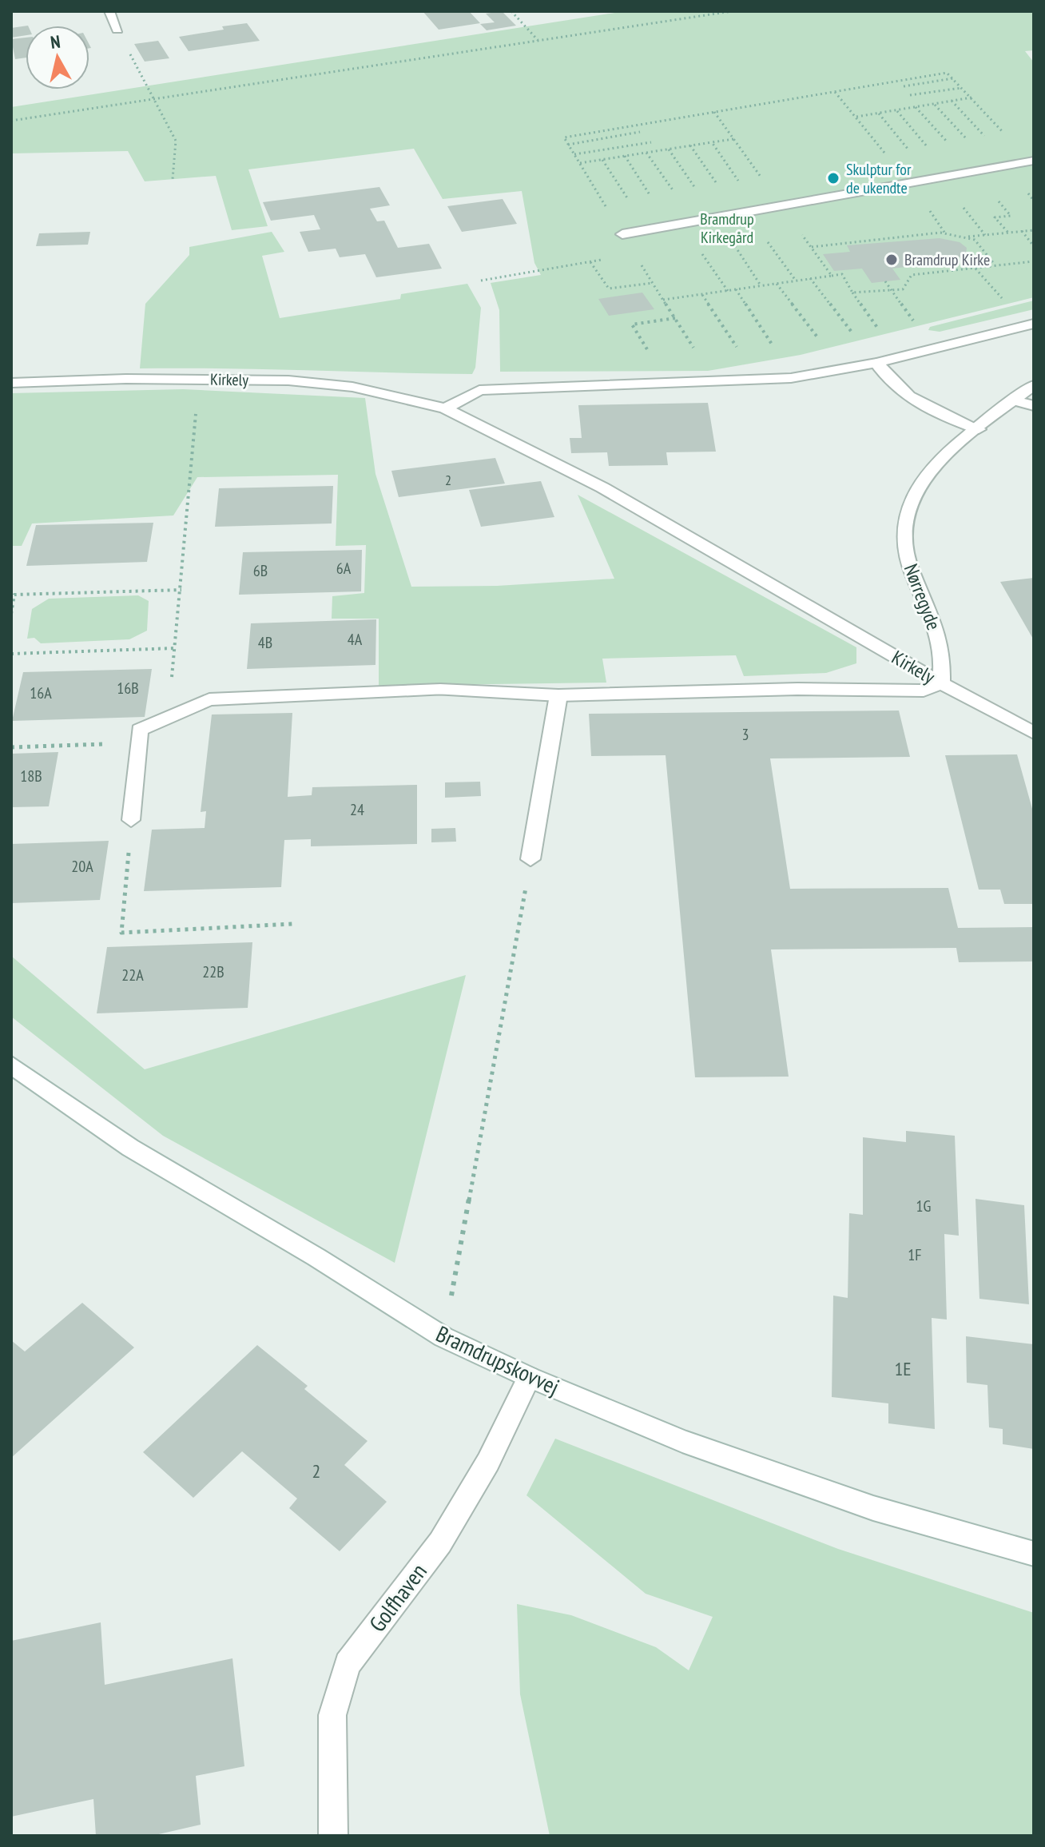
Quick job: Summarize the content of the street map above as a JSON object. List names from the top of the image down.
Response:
{
  "streets": {
    "street": [
      "Kirkely",
      "Nørregyde",
      "Bramdrupskovvej",
      "Golfhaven"
    ]
  },
  "crossings": [
    ["Kirkely", "Nørregyde"],
    ["Bramdrupskovvej", "Golfhaven"]
  ],
  "parks": ["Bramdrup Kirkegård"],
  "places": ["Skulptur for de ukendte", "Bramdrup Kirke"],
  "house_numbers": [
    "2",
    "6A",
    "6B",
    "4A",
    "4B",
    "16B",
    "16A",
    "3",
    "18B",
    "24",
    "20A",
    "22B",
    "22A",
    "1G",
    "1F",
    "1E",
    "2"
  ],
  "north": "top"
}
